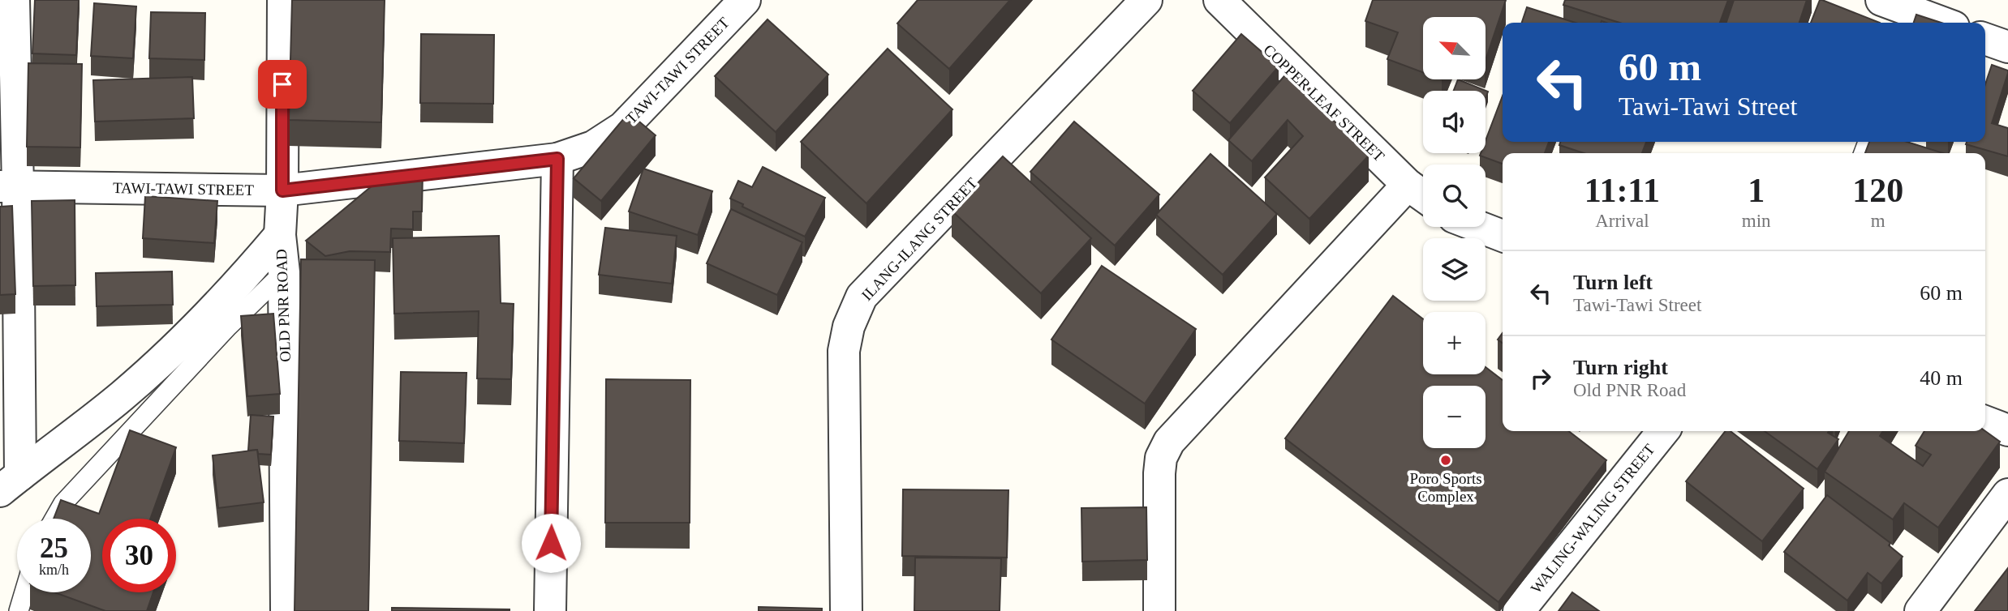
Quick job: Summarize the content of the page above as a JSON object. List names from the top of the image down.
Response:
{
  "streets": {
    "street": [
      "TAWI-TAWI STREET",
      "COPPER LEAF STREET",
      "ILANG-ILANG STREET",
      "OLD PNR ROAD",
      "WALING-WALING STREET"
    ]
  },
  "crossings": [
    ["TAWI-TAWI STREET", "OLD PNR ROAD"]
  ],
  "places": ["Poro Sports Complex"],
  "north": "top left",
  "page": {
    "map_buttons": ["+", "−"],
    "turn": ["60 m", "Tawi-Tawi Street"],
    "eta": [
      "11:11",
      "Arrival",
      "1",
      "min",
      "120",
      "m"
    ],
    "list": [
      {
        "name": "Turn left",
        "note": "Tawi-Tawi Street",
        "value": "60 m"
      },
      {
        "name": "Turn right",
        "note": "Old PNR Road",
        "value": "40 m"
      }
    ],
    "speed": "25 km/h",
    "limit": "30"
  }
}
